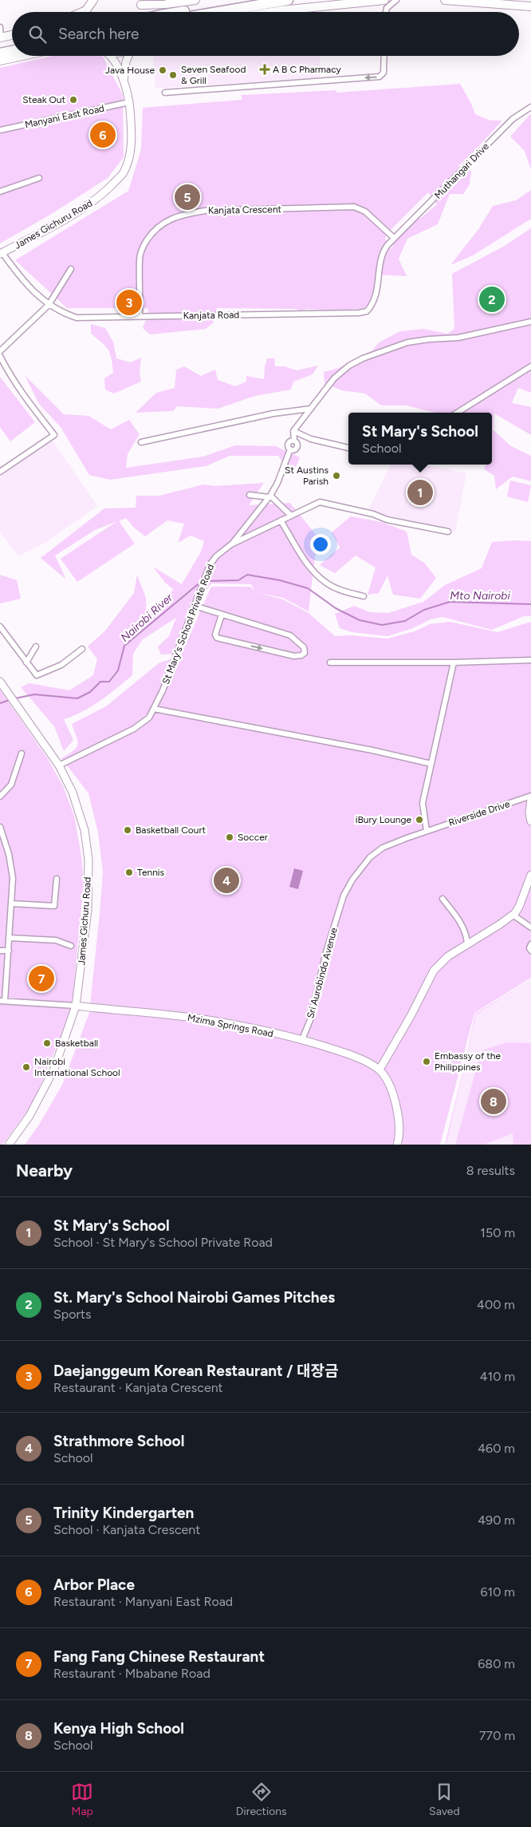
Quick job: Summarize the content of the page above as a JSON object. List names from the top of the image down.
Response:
{
  "streets": {
    "main road": ["James Gichuru Road", "Mzima Springs Road"],
    "street": [
      "Manyani East Road",
      "Muthangari Drive",
      "Kanjata Crescent",
      "Kanjata Road",
      "St Mary's School Private Road",
      "Riverside Drive",
      "Sri Aurobindo Avenue"
    ]
  },
  "crossings": [
    ["Manyani East Road", "James Gichuru Road"],
    ["Muthangari Drive", "Kanjata Crescent"],
    ["Muthangari Drive", "Kanjata Road"],
    ["Kanjata Crescent", "Kanjata Road"],
    ["James Gichuru Road", "Kanjata Road"],
    ["James Gichuru Road", "St Mary's School Private Road"],
    ["James Gichuru Road", "Mzima Springs Road"],
    ["Riverside Drive", "Sri Aurobindo Avenue"],
    ["Sri Aurobindo Avenue", "Mzima Springs Road"]
  ],
  "water": ["Mto Nairobi", "Nairobi River"],
  "places": {
    "health": ["A B C Pharmacy"],
    "other": [
      "Java House",
      "Seven Seafood & Grill",
      "Steak Out",
      "St Austins Parish",
      "iBury Lounge",
      "Basketball Court",
      "Soccer",
      "Tennis",
      "Basketball",
      "Embassy of the Philippines",
      "Nairobi International School"
    ]
  },
  "page": {
    "search": "Search here",
    "pins": [
      "6",
      "5",
      "2",
      "3",
      "1",
      "4",
      "7",
      "8"
    ],
    "popup": ["St Mary's School", "School"],
    "heading": ["Nearby", "8 results"],
    "list": [
      {
        "mark": "1",
        "name": "St Mary's School",
        "note": "School · St Mary's School Private Road",
        "value": "150 m"
      },
      {
        "mark": "2",
        "name": "St. Mary's School Nairobi Games Pitches",
        "note": "Sports",
        "value": "400 m"
      },
      {
        "mark": "3",
        "name": "Daejanggeum Korean Restaurant / 대장금",
        "note": "Restaurant · Kanjata Crescent",
        "value": "410 m"
      },
      {
        "mark": "4",
        "name": "Strathmore School",
        "note": "School",
        "value": "460 m"
      },
      {
        "mark": "5",
        "name": "Trinity Kindergarten",
        "note": "School · Kanjata Crescent",
        "value": "490 m"
      },
      {
        "mark": "6",
        "name": "Arbor Place",
        "note": "Restaurant · Manyani East Road",
        "value": "610 m"
      },
      {
        "mark": "7",
        "name": "Fang Fang Chinese Restaurant",
        "note": "Restaurant · Mbabane Road",
        "value": "680 m"
      },
      {
        "mark": "8",
        "name": "Kenya High School",
        "note": "School",
        "value": "770 m"
      }
    ],
    "nav": ["Map", "Directions", "Saved"]
  }
}
